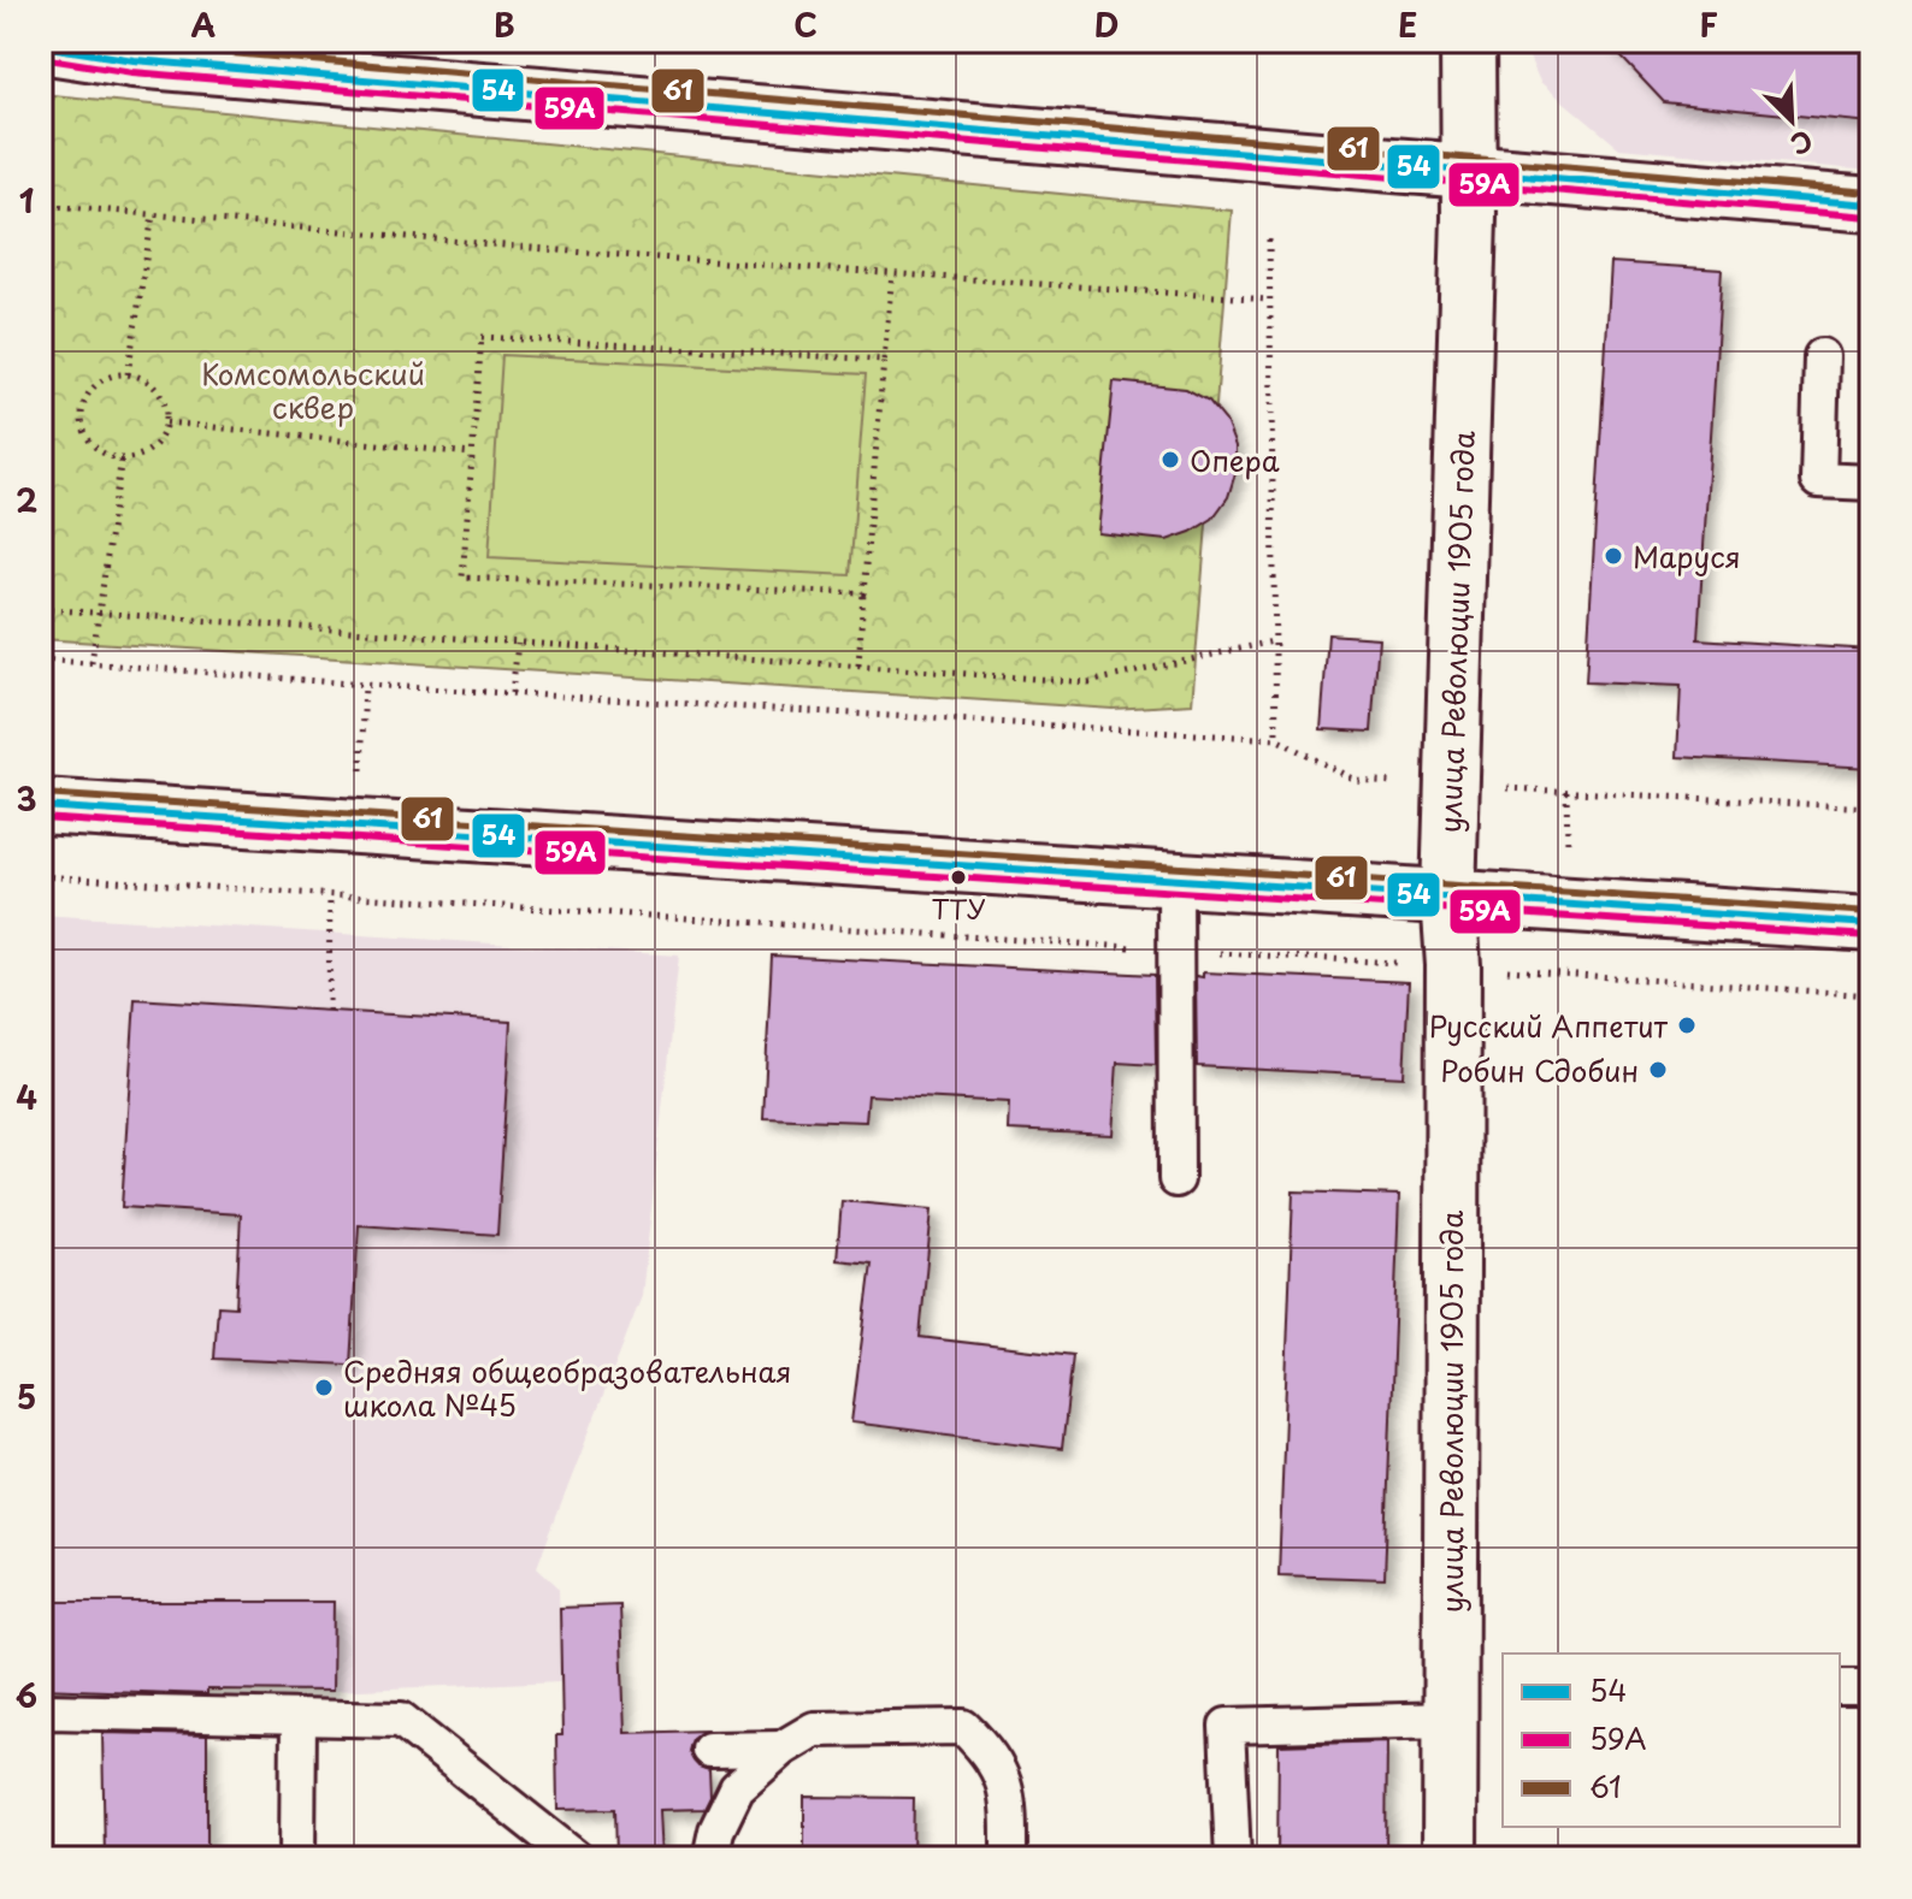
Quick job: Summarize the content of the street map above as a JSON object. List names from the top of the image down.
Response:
{
  "streets": {
    "main road": ["улица Революции 1905 года"]
  },
  "parks": ["Комсомольский сквер"],
  "places": [
    "Опера",
    "Маруся",
    "ТТУ",
    "Русский Аппетит",
    "Робин Сдобин",
    "Средняя общеобразовательная школа №45"
  ],
  "lines": ["transit line 61", "transit line 54", "transit line 59А"],
  "legend": ["54", "59А", "61"],
  "north": "bottom right",
  "grid": {
    "columns": [
      "A",
      "B",
      "C",
      "D",
      "E",
      "F"
    ],
    "rows": [
      "1",
      "2",
      "3",
      "4",
      "5",
      "6"
    ]
  }
}
